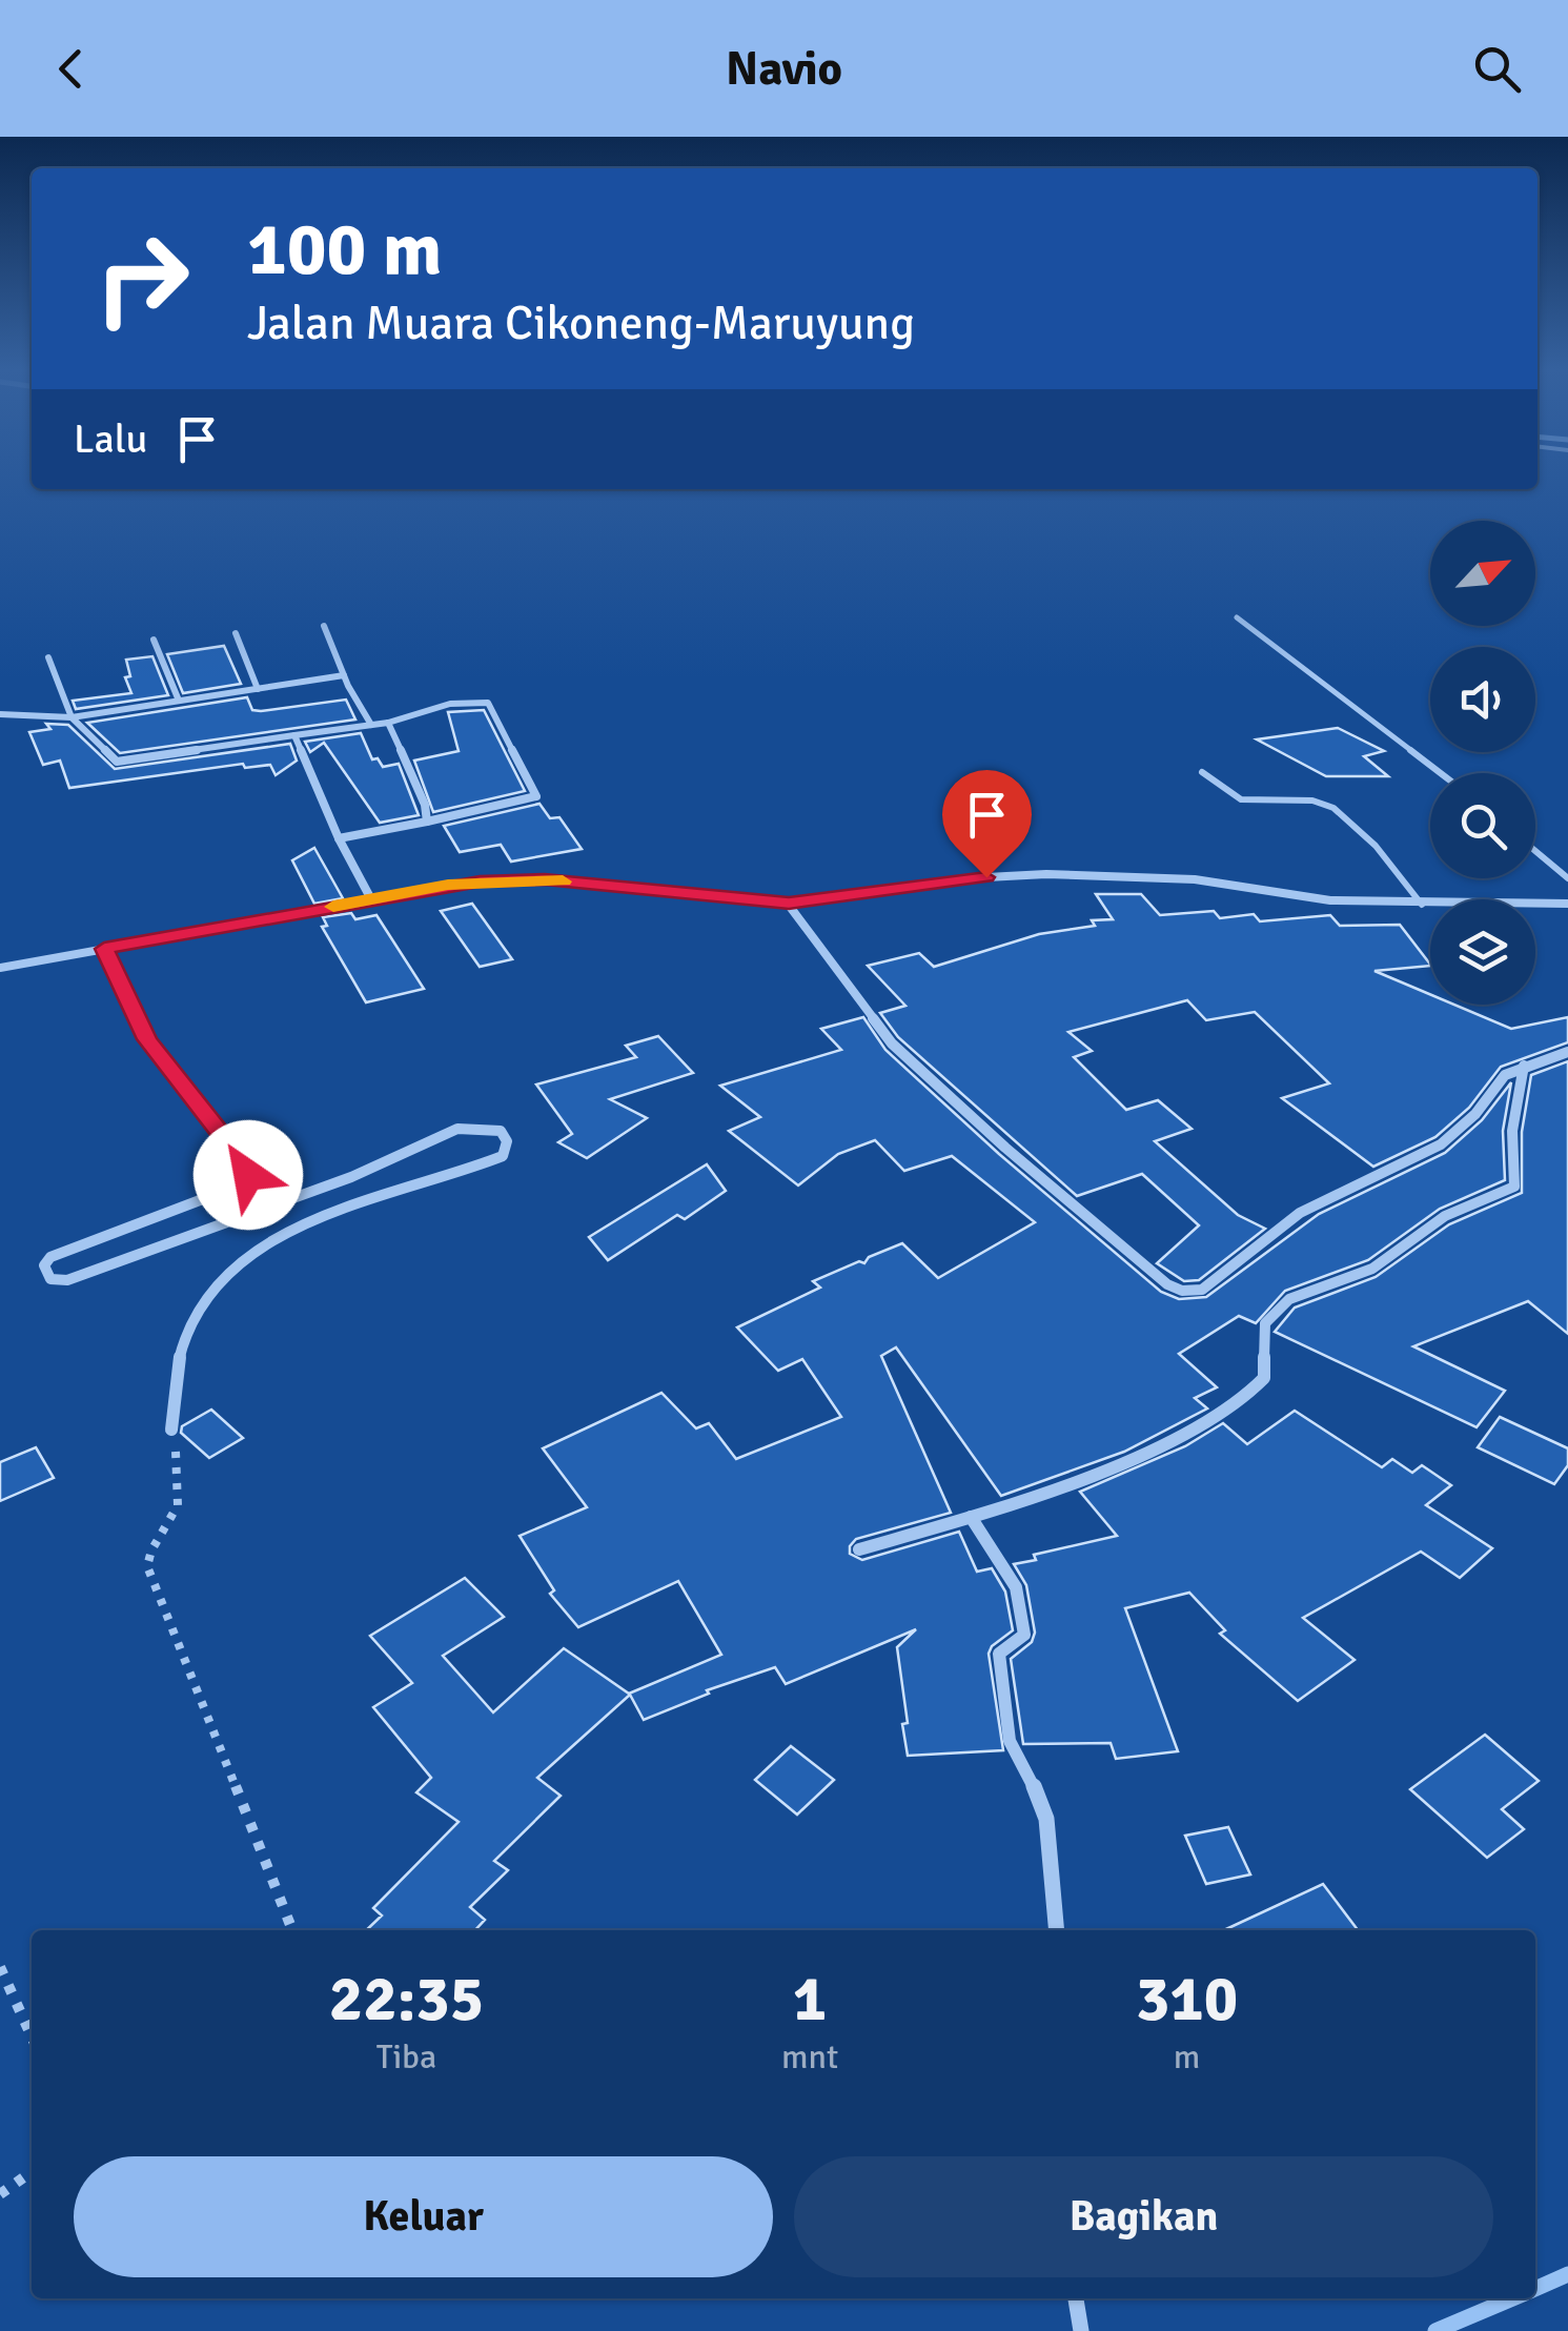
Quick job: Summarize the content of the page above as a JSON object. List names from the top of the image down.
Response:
{
  "north": "top right",
  "page": {
    "header": "Navio",
    "turn": ["100 m", "Jalan Muara Cikoneng-Maruyung"],
    "then": "Lalu",
    "eta": [
      "22:35",
      "Tiba",
      "1",
      "mnt",
      "310",
      "m"
    ],
    "buttons": ["Keluar", "Bagikan"]
  }
}
